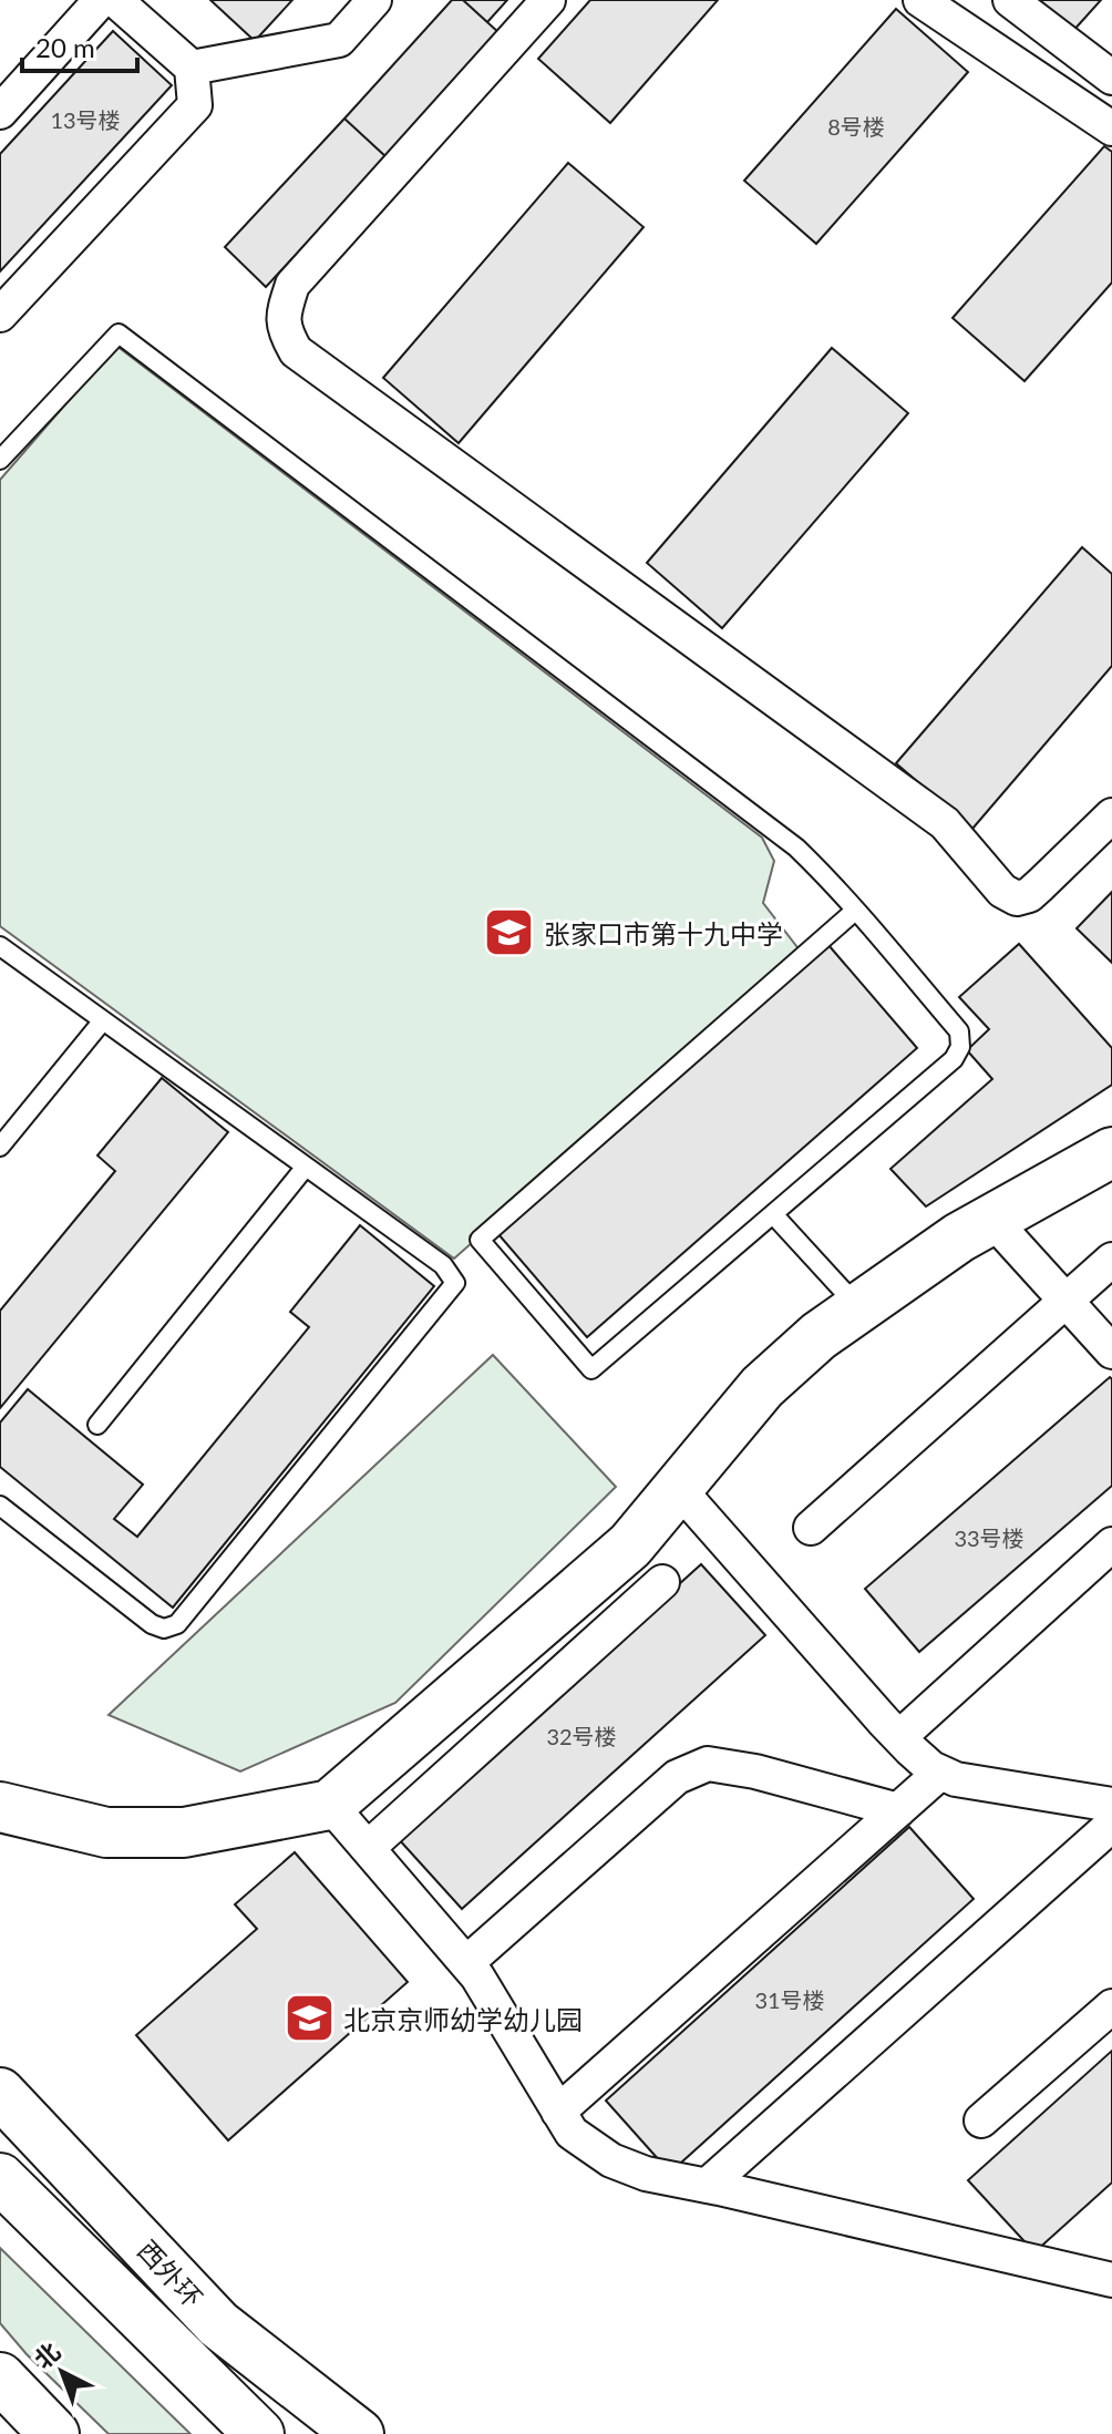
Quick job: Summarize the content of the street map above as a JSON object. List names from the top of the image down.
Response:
{
  "streets": {
    "main road": ["西外环"]
  },
  "places": {
    "school or university": ["张家口市第十九中学", "北京京师幼学幼儿园"]
  },
  "house_numbers": [
    "13号楼",
    "8号楼",
    "33号楼",
    "32号楼",
    "31号楼"
  ],
  "scale_bar": "20 m",
  "north": "top left"
}
